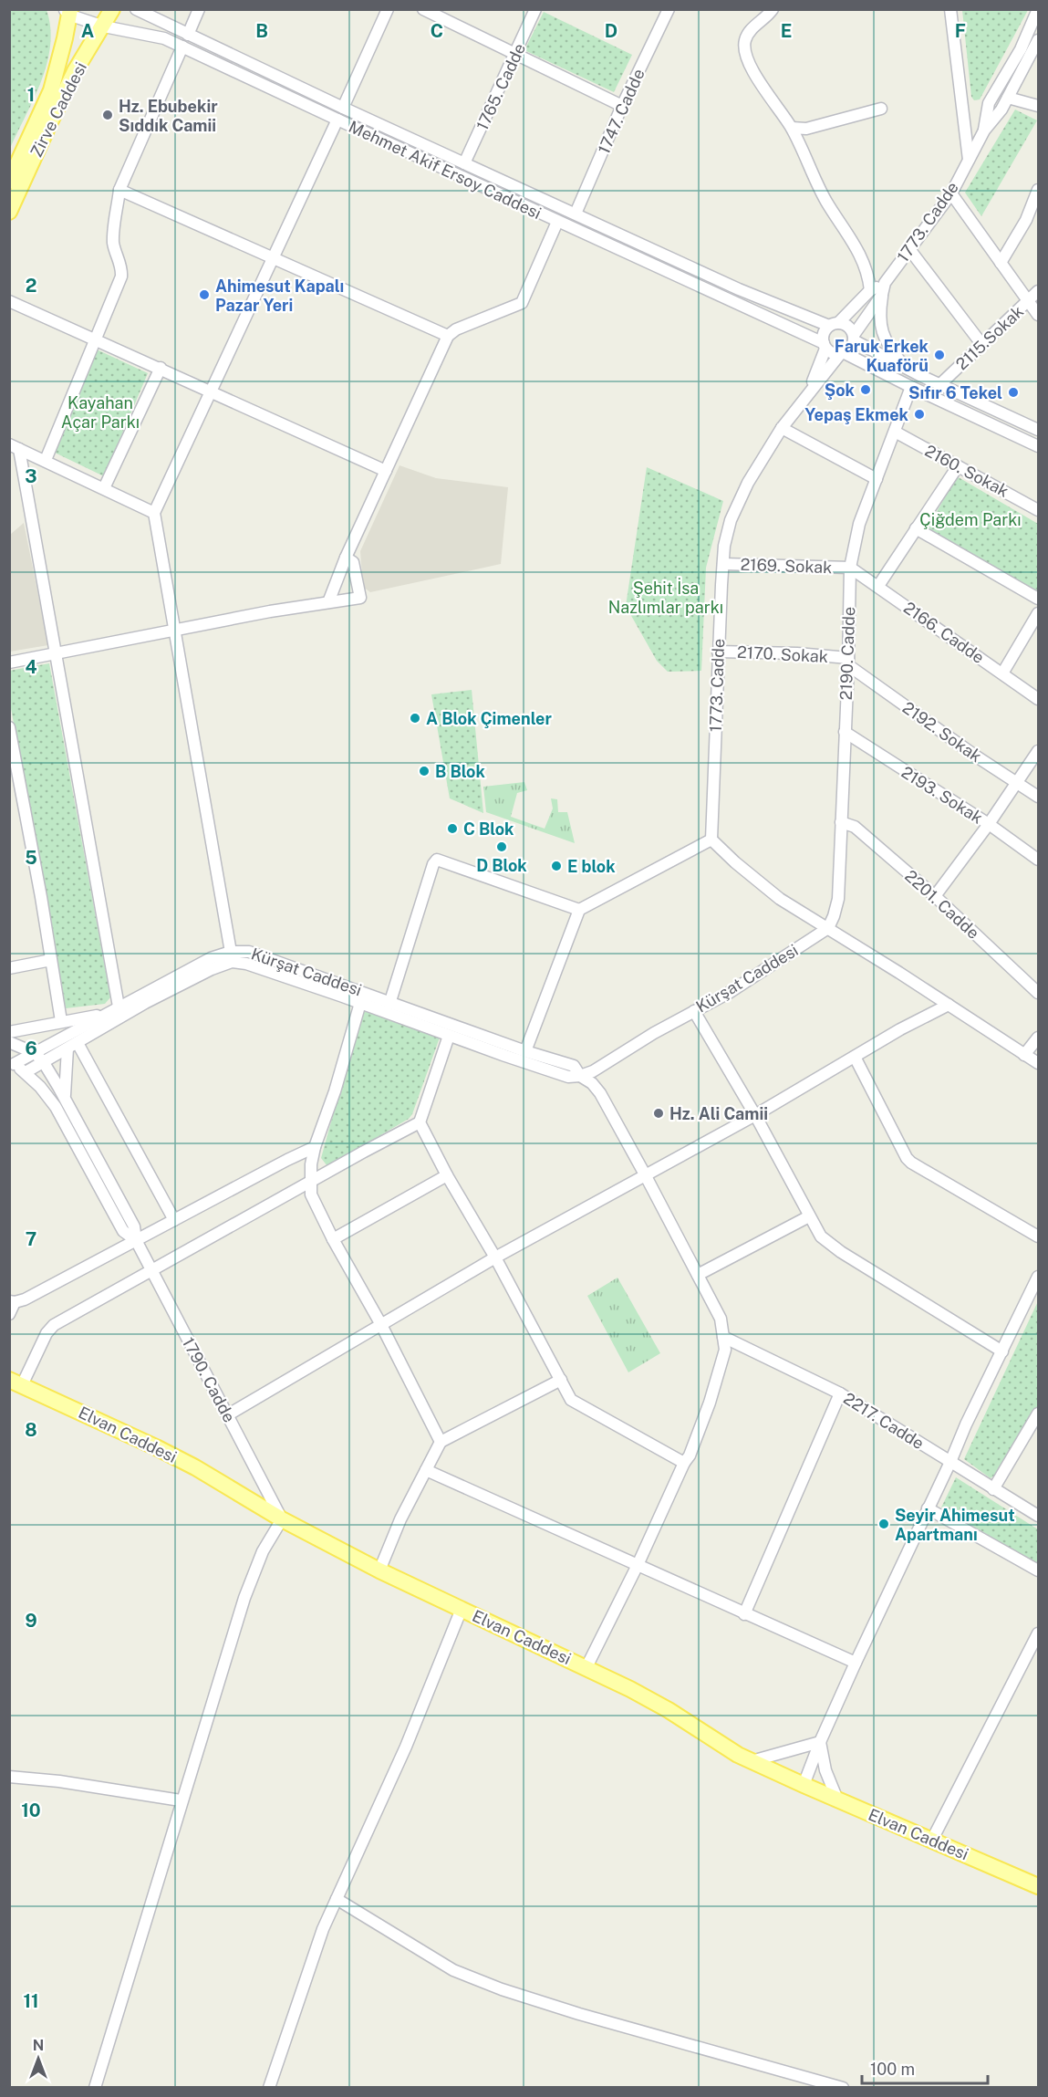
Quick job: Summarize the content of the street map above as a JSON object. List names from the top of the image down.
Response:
{
  "streets": {
    "main road": ["Zirve Caddesi", "Elvan Caddesi"],
    "street": [
      "1765. Cadde",
      "1747. Cadde",
      "Mehmet Akif Ersoy Caddesi",
      "1773. Cadde",
      "2115.Sokak",
      "2160. Sokak",
      "2169. Sokak",
      "2166. Cadde",
      "2190. Cadde",
      "2170. Sokak",
      "2192. Sokak",
      "2193. Sokak",
      "2201. Cadde",
      "Kürşat Caddesi",
      "1790. Cadde",
      "2217. Cadde"
    ]
  },
  "crossings": [
    ["1765. Cadde", "Mehmet Akif Ersoy Caddesi"],
    ["Zirve Caddesi", "Mehmet Akif Ersoy Caddesi"],
    ["1747. Cadde", "Mehmet Akif Ersoy Caddesi"],
    ["Mehmet Akif Ersoy Caddesi", "1773. Cadde"],
    ["1773. Cadde", "2169. Sokak"],
    ["1773. Cadde", "2170. Sokak"],
    ["2160. Sokak", "2190. Cadde"],
    ["2169. Sokak", "2166. Cadde"],
    ["2169. Sokak", "2190. Cadde"],
    ["2166. Cadde", "2190. Cadde"],
    ["2190. Cadde", "2170. Sokak"],
    ["2190. Cadde", "2192. Sokak"],
    ["2190. Cadde", "2193. Sokak"],
    ["2190. Cadde", "2201. Cadde"],
    ["2190. Cadde", "Kürşat Caddesi"],
    ["2170. Sokak", "2192. Sokak"],
    ["Kürşat Caddesi", "1790. Cadde"],
    ["1790. Cadde", "Elvan Caddesi"]
  ],
  "parks": ["Kayahan Açar Parkı", "Çiğdem Parkı", "Şehit İsa Nazlımlar parkı"],
  "places": [
    "Hz. Ebubekir Sıddık Camii",
    "Ahimesut Kapalı Pazar Yeri",
    "Faruk Erkek Kuaförü",
    "Şok",
    "Sıfır 6 Tekel",
    "Yepaş Ekmek",
    "A Blok Çimenler",
    "B Blok",
    "C Blok",
    "D Blok",
    "E blok",
    "Hz. Ali Camii",
    "Seyir Ahimesut Apartmanı"
  ],
  "scale_bar": "100 m",
  "north": "top",
  "grid": {
    "columns": [
      "A",
      "B",
      "C",
      "D",
      "E",
      "F"
    ],
    "rows": [
      "1",
      "2",
      "3",
      "4",
      "5",
      "6",
      "7",
      "8",
      "9",
      "10",
      "11"
    ]
  }
}
